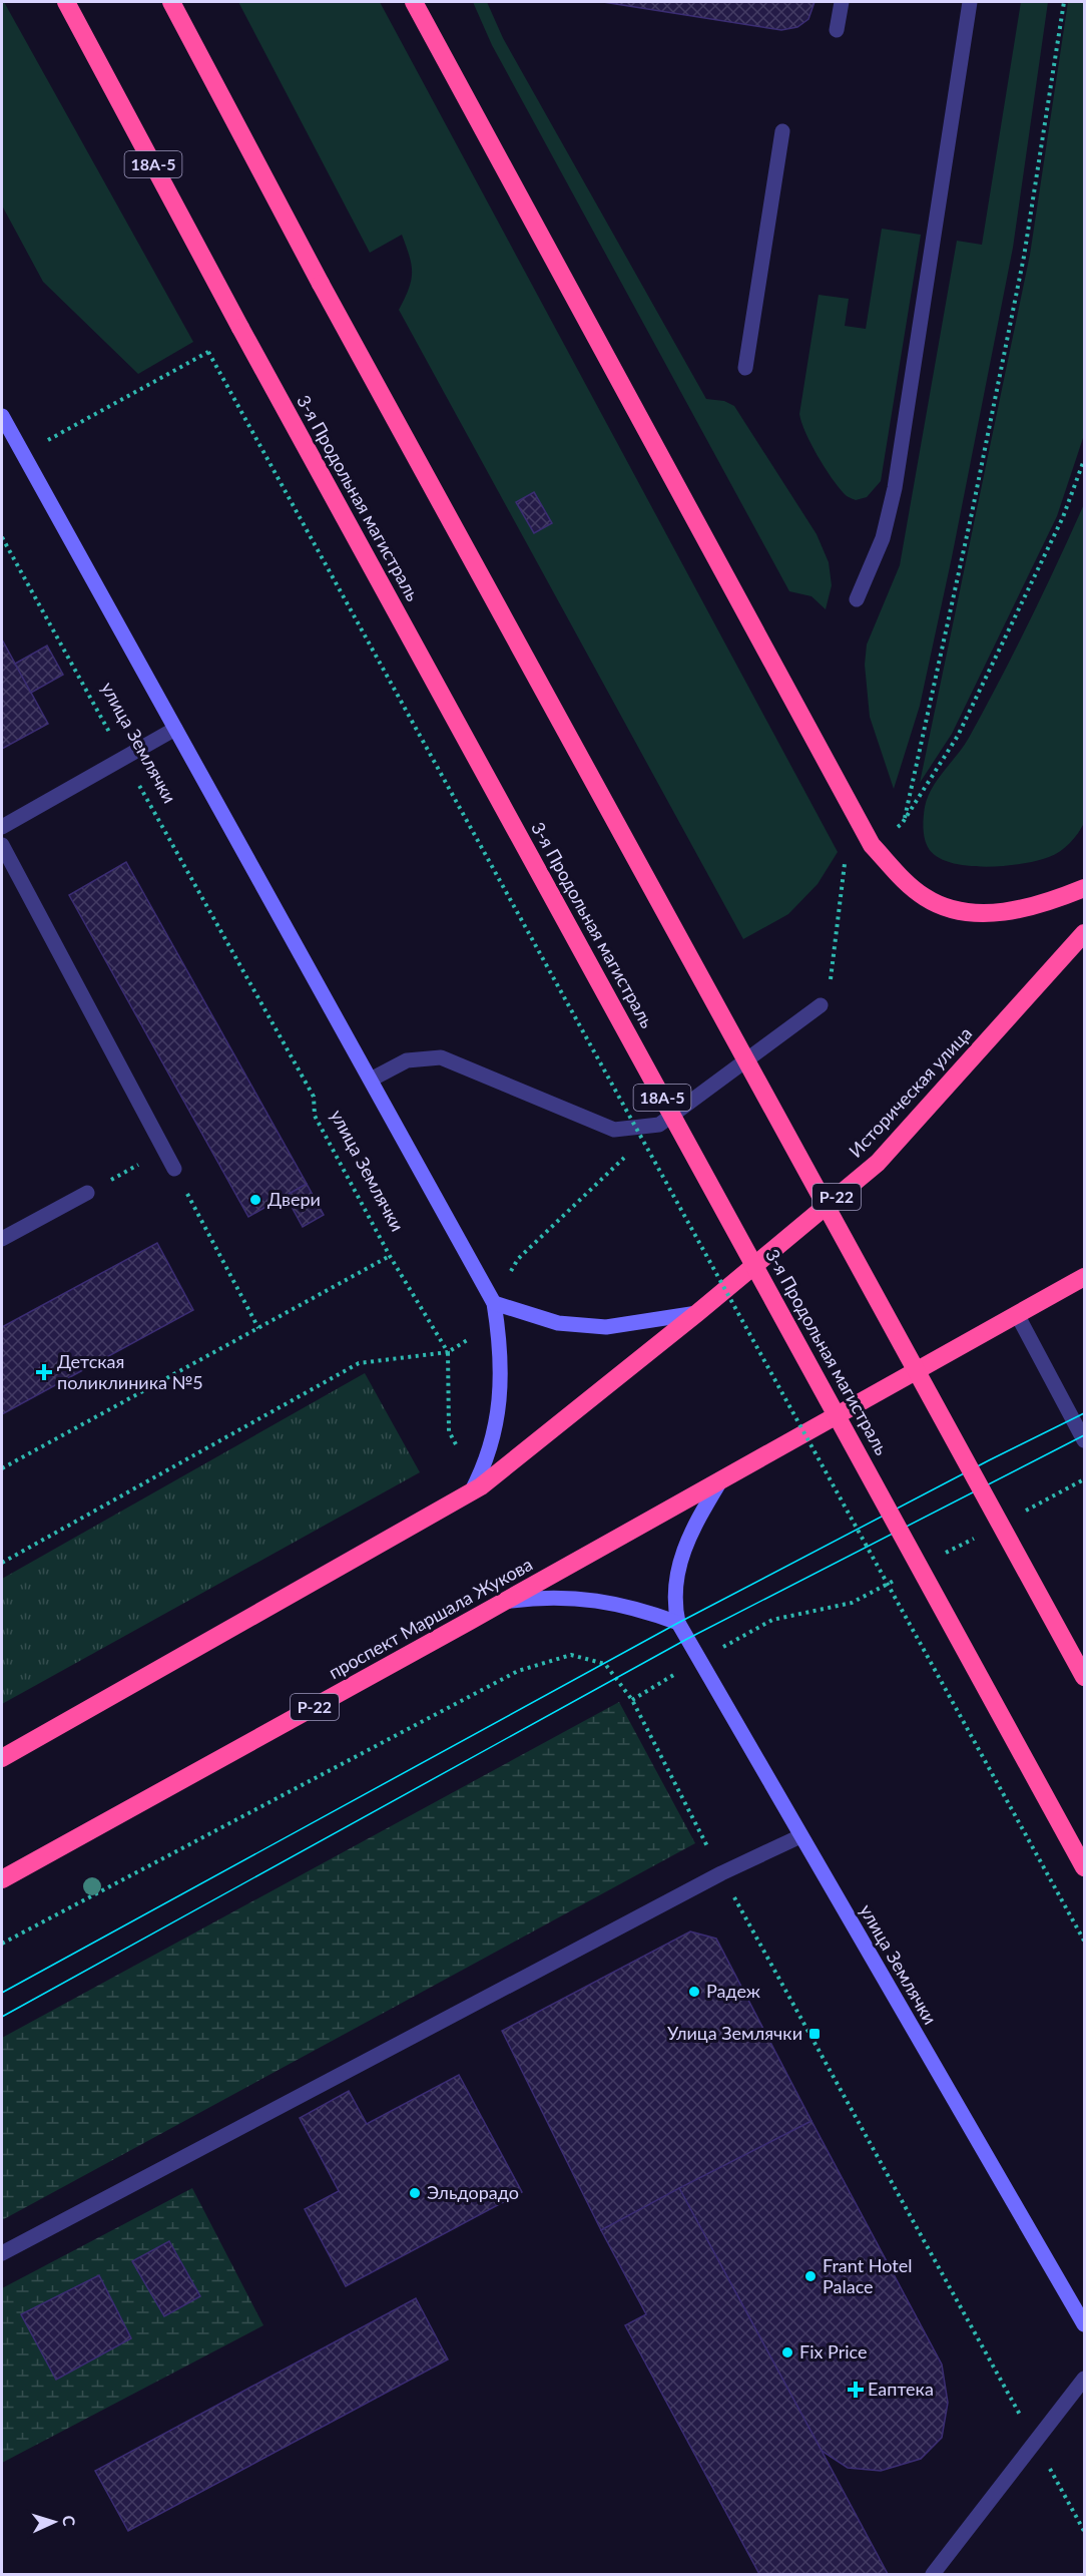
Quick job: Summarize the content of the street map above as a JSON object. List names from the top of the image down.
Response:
{
  "streets": {
    "highway": [
      "18А-5",
      "3-я Продольная магистраль",
      "Историческая улица",
      "Р-22",
      "проспект Маршала Жукова"
    ],
    "main road": ["улица Землячки"]
  },
  "crossings": [
    ["Историческая улица", "Р-22"],
    ["Р-22", "проспект Маршала Жукова"]
  ],
  "places": {
    "other": [
      "Двери",
      "Радеж",
      "Эльдорадо",
      "Frant Hotel Palace",
      "Fix Price"
    ],
    "health": ["Детская поликлиника №5", "Еаптека"],
    "transit": ["Улица Землячки"]
  },
  "north": "right"
}
